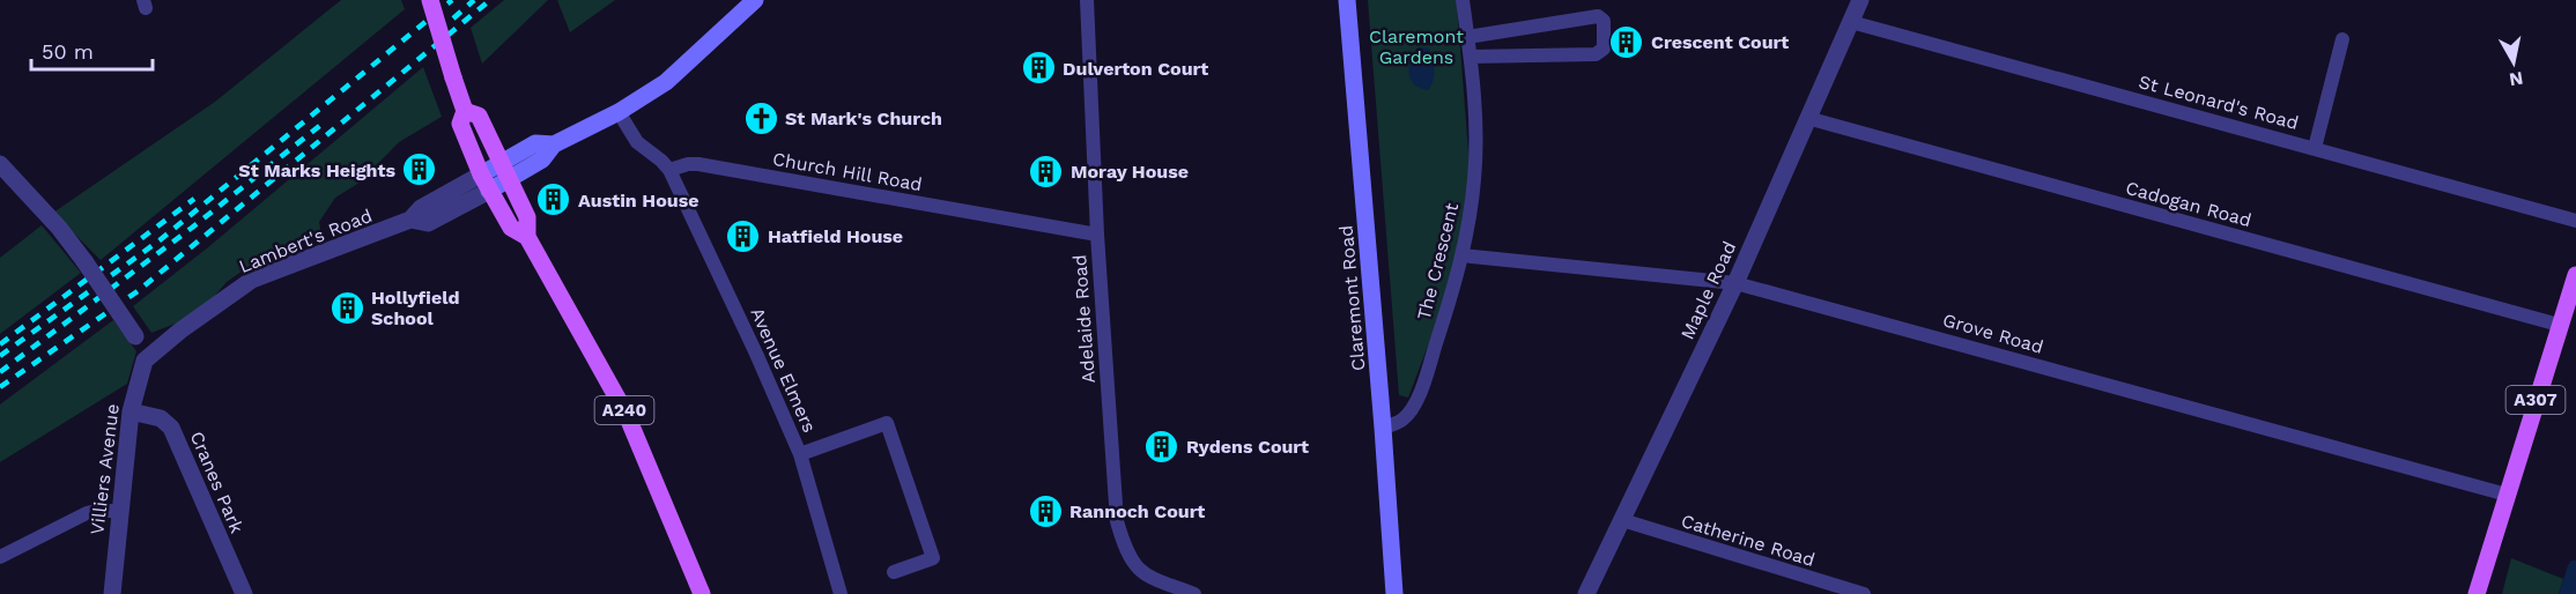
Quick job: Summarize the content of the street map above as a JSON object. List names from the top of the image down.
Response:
{
  "streets": {
    "main road": ["Claremont Road", "A307", "A240"],
    "street": [
      "St Leonard's Road",
      "Church Hill Road",
      "Cadogan Road",
      "Lambert's Road",
      "The Crescent",
      "Maple Road",
      "Adelaide Road",
      "Grove Road",
      "Avenue Elmers",
      "Villiers Avenue",
      "Cranes Park",
      "Catherine Road"
    ]
  },
  "crossings": [
    ["St Leonard's Road", "Maple Road"],
    ["Church Hill Road", "Adelaide Road"],
    ["Church Hill Road", "Avenue Elmers"],
    ["Cadogan Road", "Maple Road"],
    ["Cadogan Road", "A307"],
    ["Lambert's Road", "A240"],
    ["Lambert's Road", "Villiers Avenue"],
    ["The Crescent", "Claremont Road"],
    ["The Crescent", "Grove Road"],
    ["Maple Road", "Grove Road"],
    ["Maple Road", "Catherine Road"],
    ["Grove Road", "A307"],
    ["Villiers Avenue", "Cranes Park"]
  ],
  "parks": ["Claremont Gardens"],
  "places": {
    "building": [
      "Crescent Court",
      "Dulverton Court",
      "St Marks Heights",
      "Moray House",
      "Austin House",
      "Hatfield House",
      "Hollyfield School",
      "Rydens Court",
      "Rannoch Court"
    ],
    "church": ["St Mark's Church"]
  },
  "scale_bar": "50 m",
  "north": "bottom"
}
